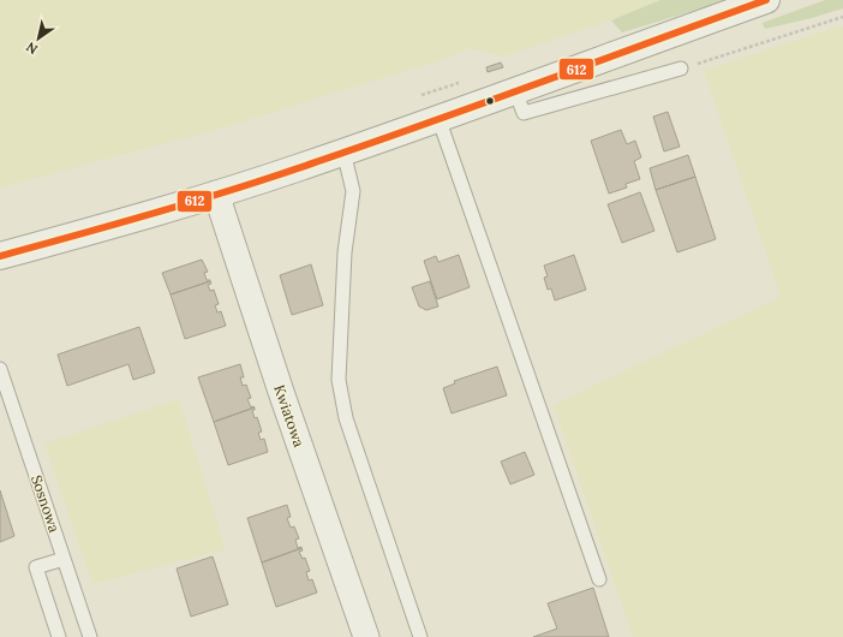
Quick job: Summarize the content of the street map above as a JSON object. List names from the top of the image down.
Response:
{
  "streets": {
    "street": ["Kwiatowa"],
    "lane": ["Sosnowa"]
  },
  "lines": ["transit line 612"],
  "north": "bottom left"
}
